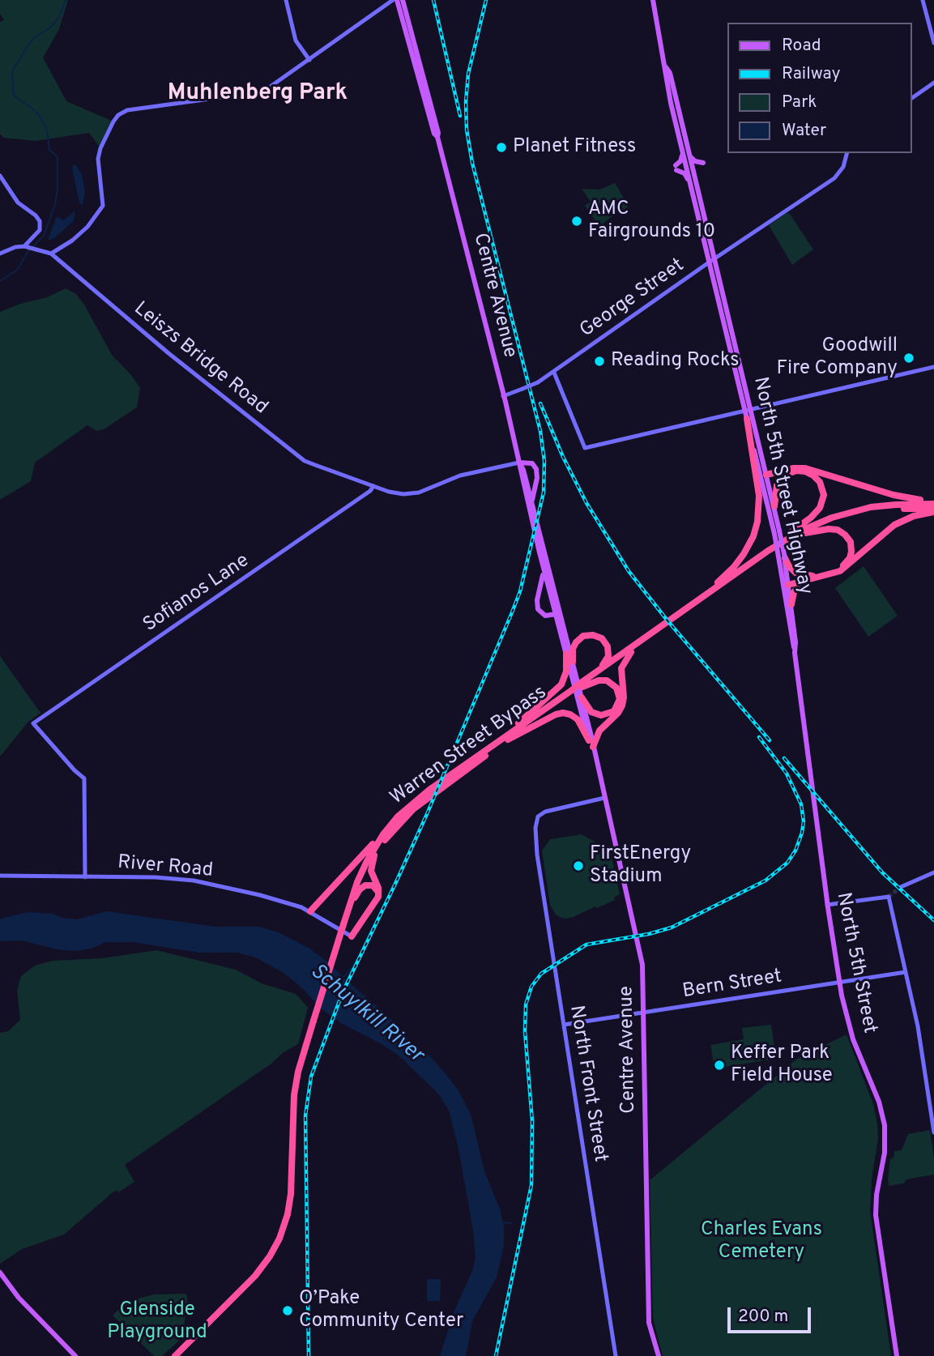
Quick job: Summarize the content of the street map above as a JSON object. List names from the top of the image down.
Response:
{
  "streets": {
    "highway": ["Warren Street Bypass"],
    "main road": ["Centre Avenue", "North 5th Street Highway", "North 5th Street"],
    "street": [
      "George Street",
      "Leiszs Bridge Road",
      "Sofianos Lane",
      "River Road",
      "Bern Street",
      "North Front Street"
    ]
  },
  "crossings": [
    ["Centre Avenue", "George Street"],
    ["Centre Avenue", "Leiszs Bridge Road"],
    ["Centre Avenue", "Bern Street"],
    ["Centre Avenue", "North Front Street"],
    ["George Street", "North 5th Street Highway"],
    ["Leiszs Bridge Road", "Sofianos Lane"],
    ["North 5th Street Highway", "North 5th Street"],
    ["Sofianos Lane", "River Road"],
    ["North 5th Street", "Bern Street"],
    ["Bern Street", "North Front Street"]
  ],
  "districts": ["Muhlenberg Park"],
  "water": ["Schuylkill River"],
  "parks": ["Charles Evans Cemetery", "Glenside Playground"],
  "places": [
    "Planet Fitness",
    "AMC Fairgrounds 10",
    "Goodwill Fire Company",
    "Reading Rocks",
    "FirstEnergy Stadium",
    "Keffer Park Field House",
    "O’Pake Community Center"
  ],
  "legend": [
    "Road",
    "Railway",
    "Park",
    "Water"
  ],
  "scale_bar": "200 m"
}
